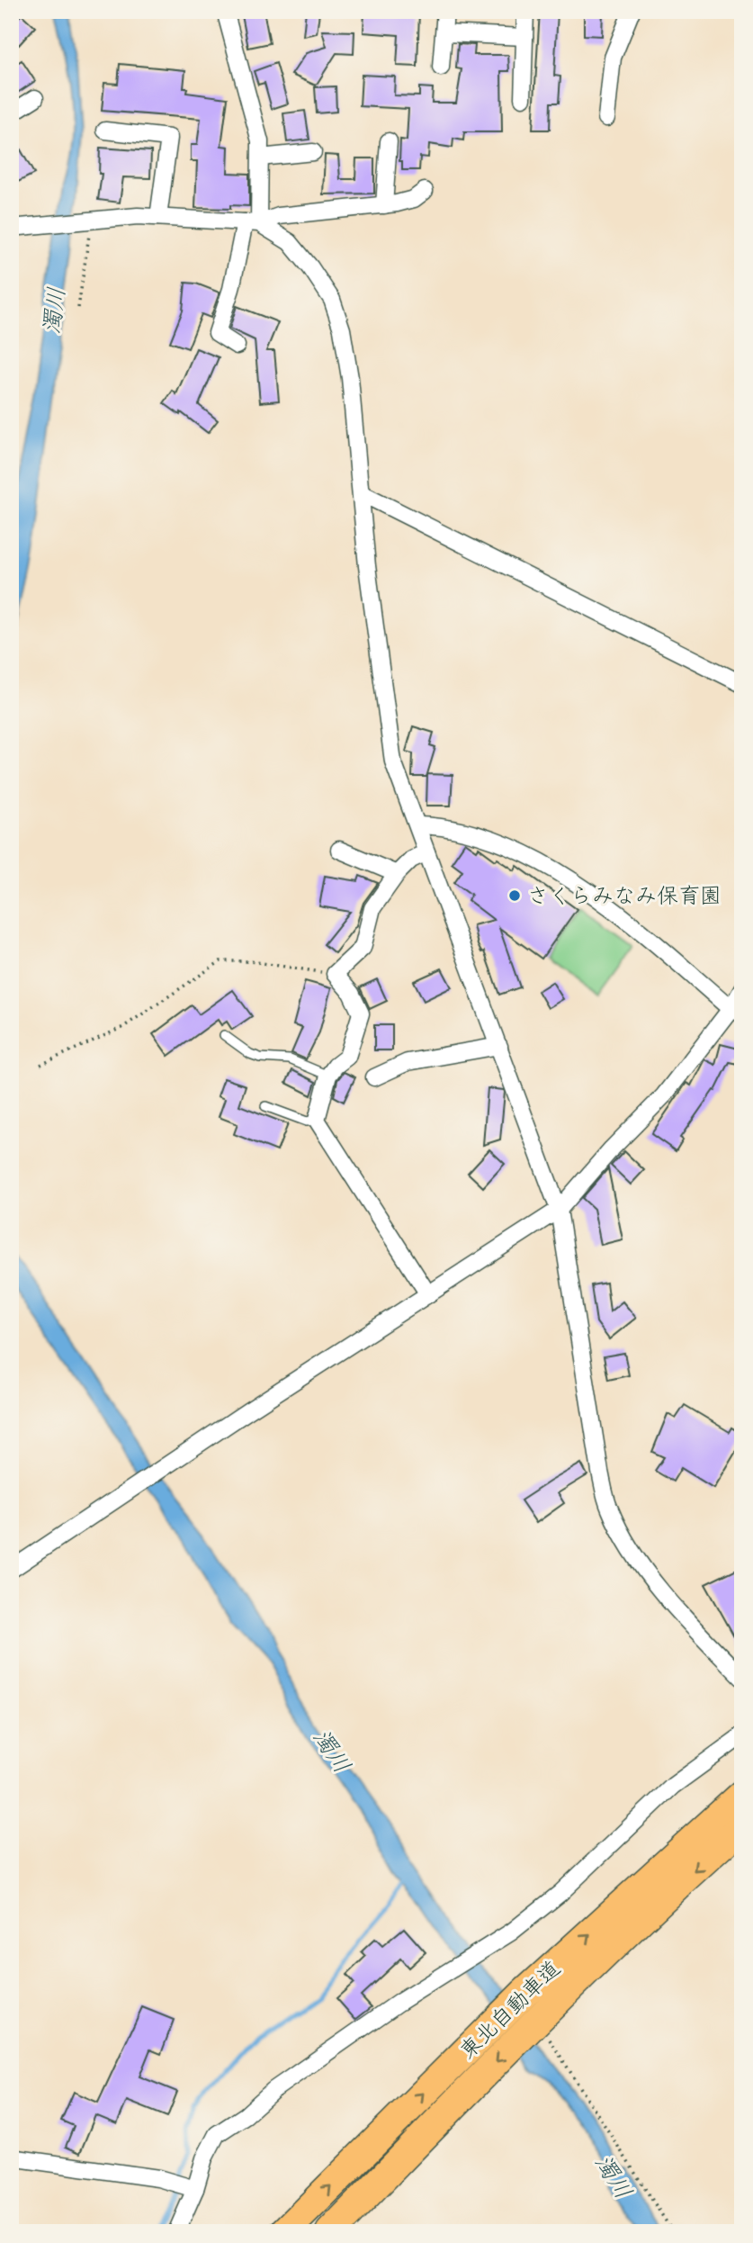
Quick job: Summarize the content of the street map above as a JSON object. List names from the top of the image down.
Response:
{
  "streets": {
    "highway": ["東北自動車道"]
  },
  "water": ["濁川"],
  "places": ["さくらみなみ保育園"]
}
